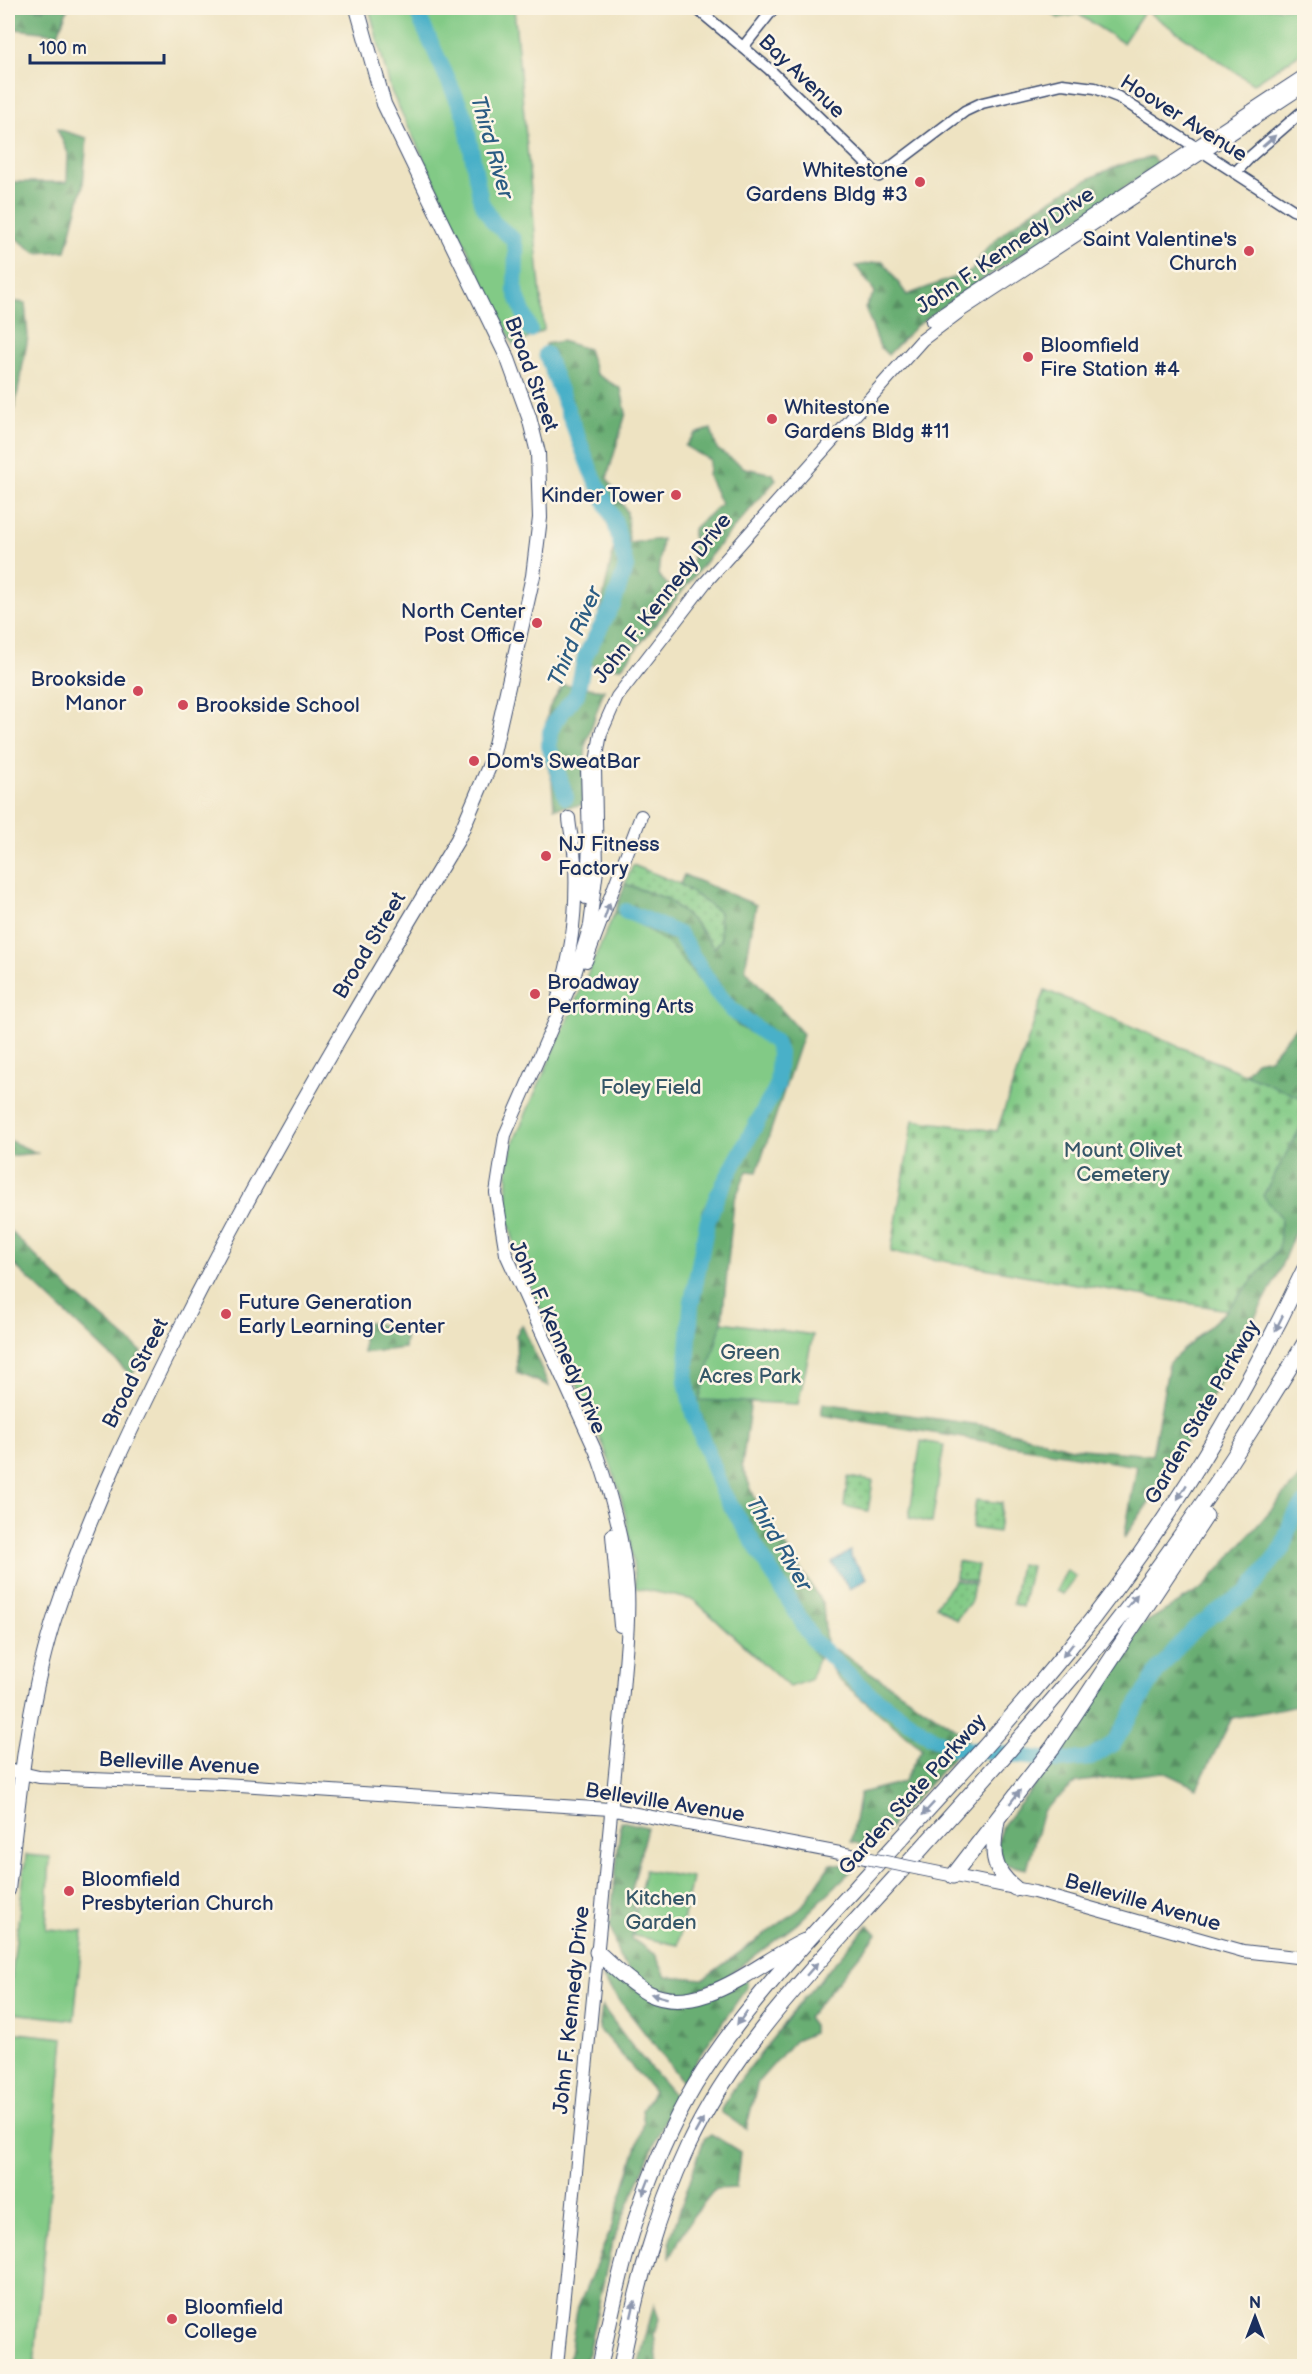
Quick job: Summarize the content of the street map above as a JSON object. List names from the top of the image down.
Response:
{
  "streets": {
    "highway": ["Garden State Parkway"],
    "main road": ["John F. Kennedy Drive", "Broad Street", "Belleville Avenue"],
    "street": ["Bay Avenue", "Hoover Avenue"]
  },
  "crossings": [
    ["Bay Avenue", "Hoover Avenue"],
    ["Hoover Avenue", "John F. Kennedy Drive"],
    ["John F. Kennedy Drive", "Belleville Avenue"],
    ["Broad Street", "Belleville Avenue"]
  ],
  "water": ["Third River"],
  "parks": [
    "Foley Field",
    "Mount Olivet Cemetery",
    "Green Acres Park",
    "Kitchen Garden"
  ],
  "places": [
    "Whitestone Gardens Bldg #3",
    "Saint Valentine's Church",
    "Bloomfield Fire Station #4",
    "Whitestone Gardens Bldg #11",
    "Kinder Tower",
    "North Center Post Office",
    "Brookside Manor",
    "Brookside School",
    "Dom's SweatBar",
    "NJ Fitness Factory",
    "Broadway Performing Arts",
    "Future Generation Early Learning Center",
    "Bloomfield Presbyterian Church",
    "Bloomfield College"
  ],
  "scale_bar": "100 m",
  "north": "top"
}
